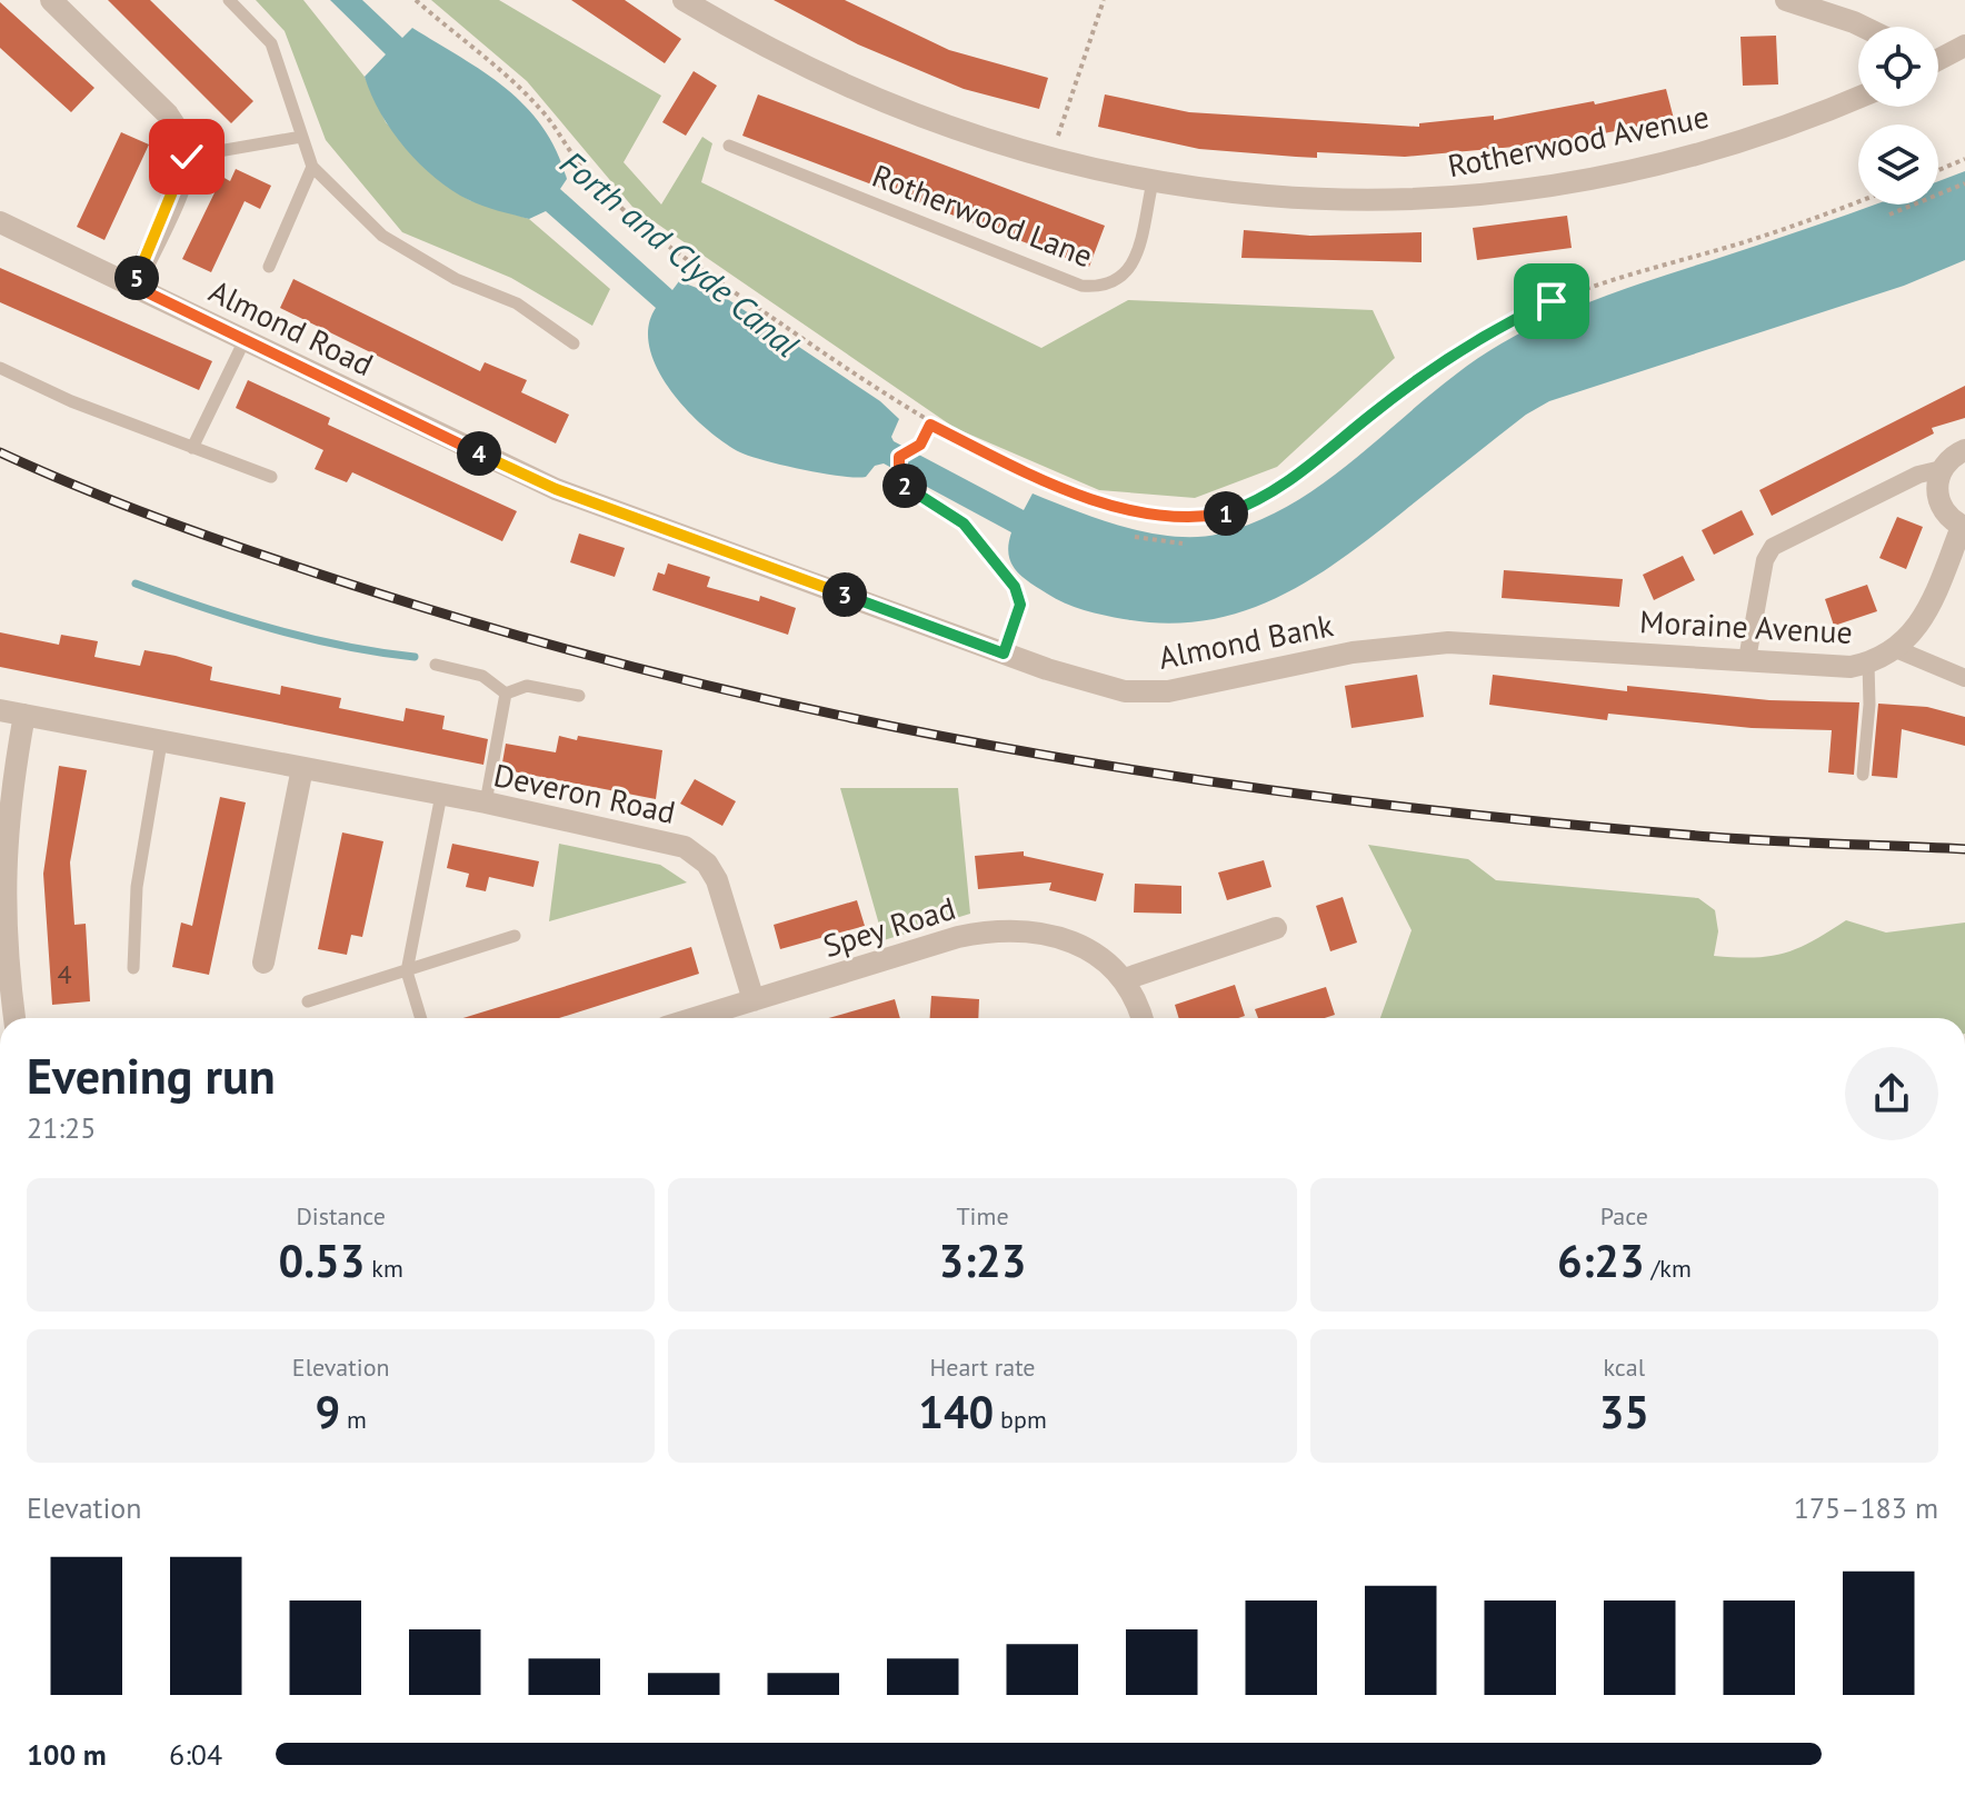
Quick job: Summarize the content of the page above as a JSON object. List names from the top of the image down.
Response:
{
  "streets": {
    "street": [
      "Rotherwood Avenue",
      "Almond Road",
      "Moraine Avenue",
      "Almond Bank",
      "Deveron Road",
      "Spey Road"
    ],
    "lane": ["Rotherwood Lane"]
  },
  "crossings": [
    ["Rotherwood Avenue", "Rotherwood Lane"],
    ["Almond Road", "Almond Bank"],
    ["Moraine Avenue", "Almond Bank"],
    ["Deveron Road", "Spey Road"]
  ],
  "water": ["Forth and Clyde Canal"],
  "house_numbers": ["4"],
  "page": {
    "pins": [
      "5",
      "4",
      "2",
      "1",
      "3"
    ],
    "heading": ["Evening run", "21:25"],
    "stats": [
      ["Distance", "0.53 km"],
      ["Time", "3:23"],
      ["Pace", "6:23 /km"],
      ["Elevation", "9 m"],
      ["Heart rate", "140 bpm"],
      ["kcal", "35"]
    ],
    "chart": ["Elevation", "175–183 m"],
    "list": [
      {
        "name": "100 m",
        "note": "6:04"
      }
    ]
  }
}
